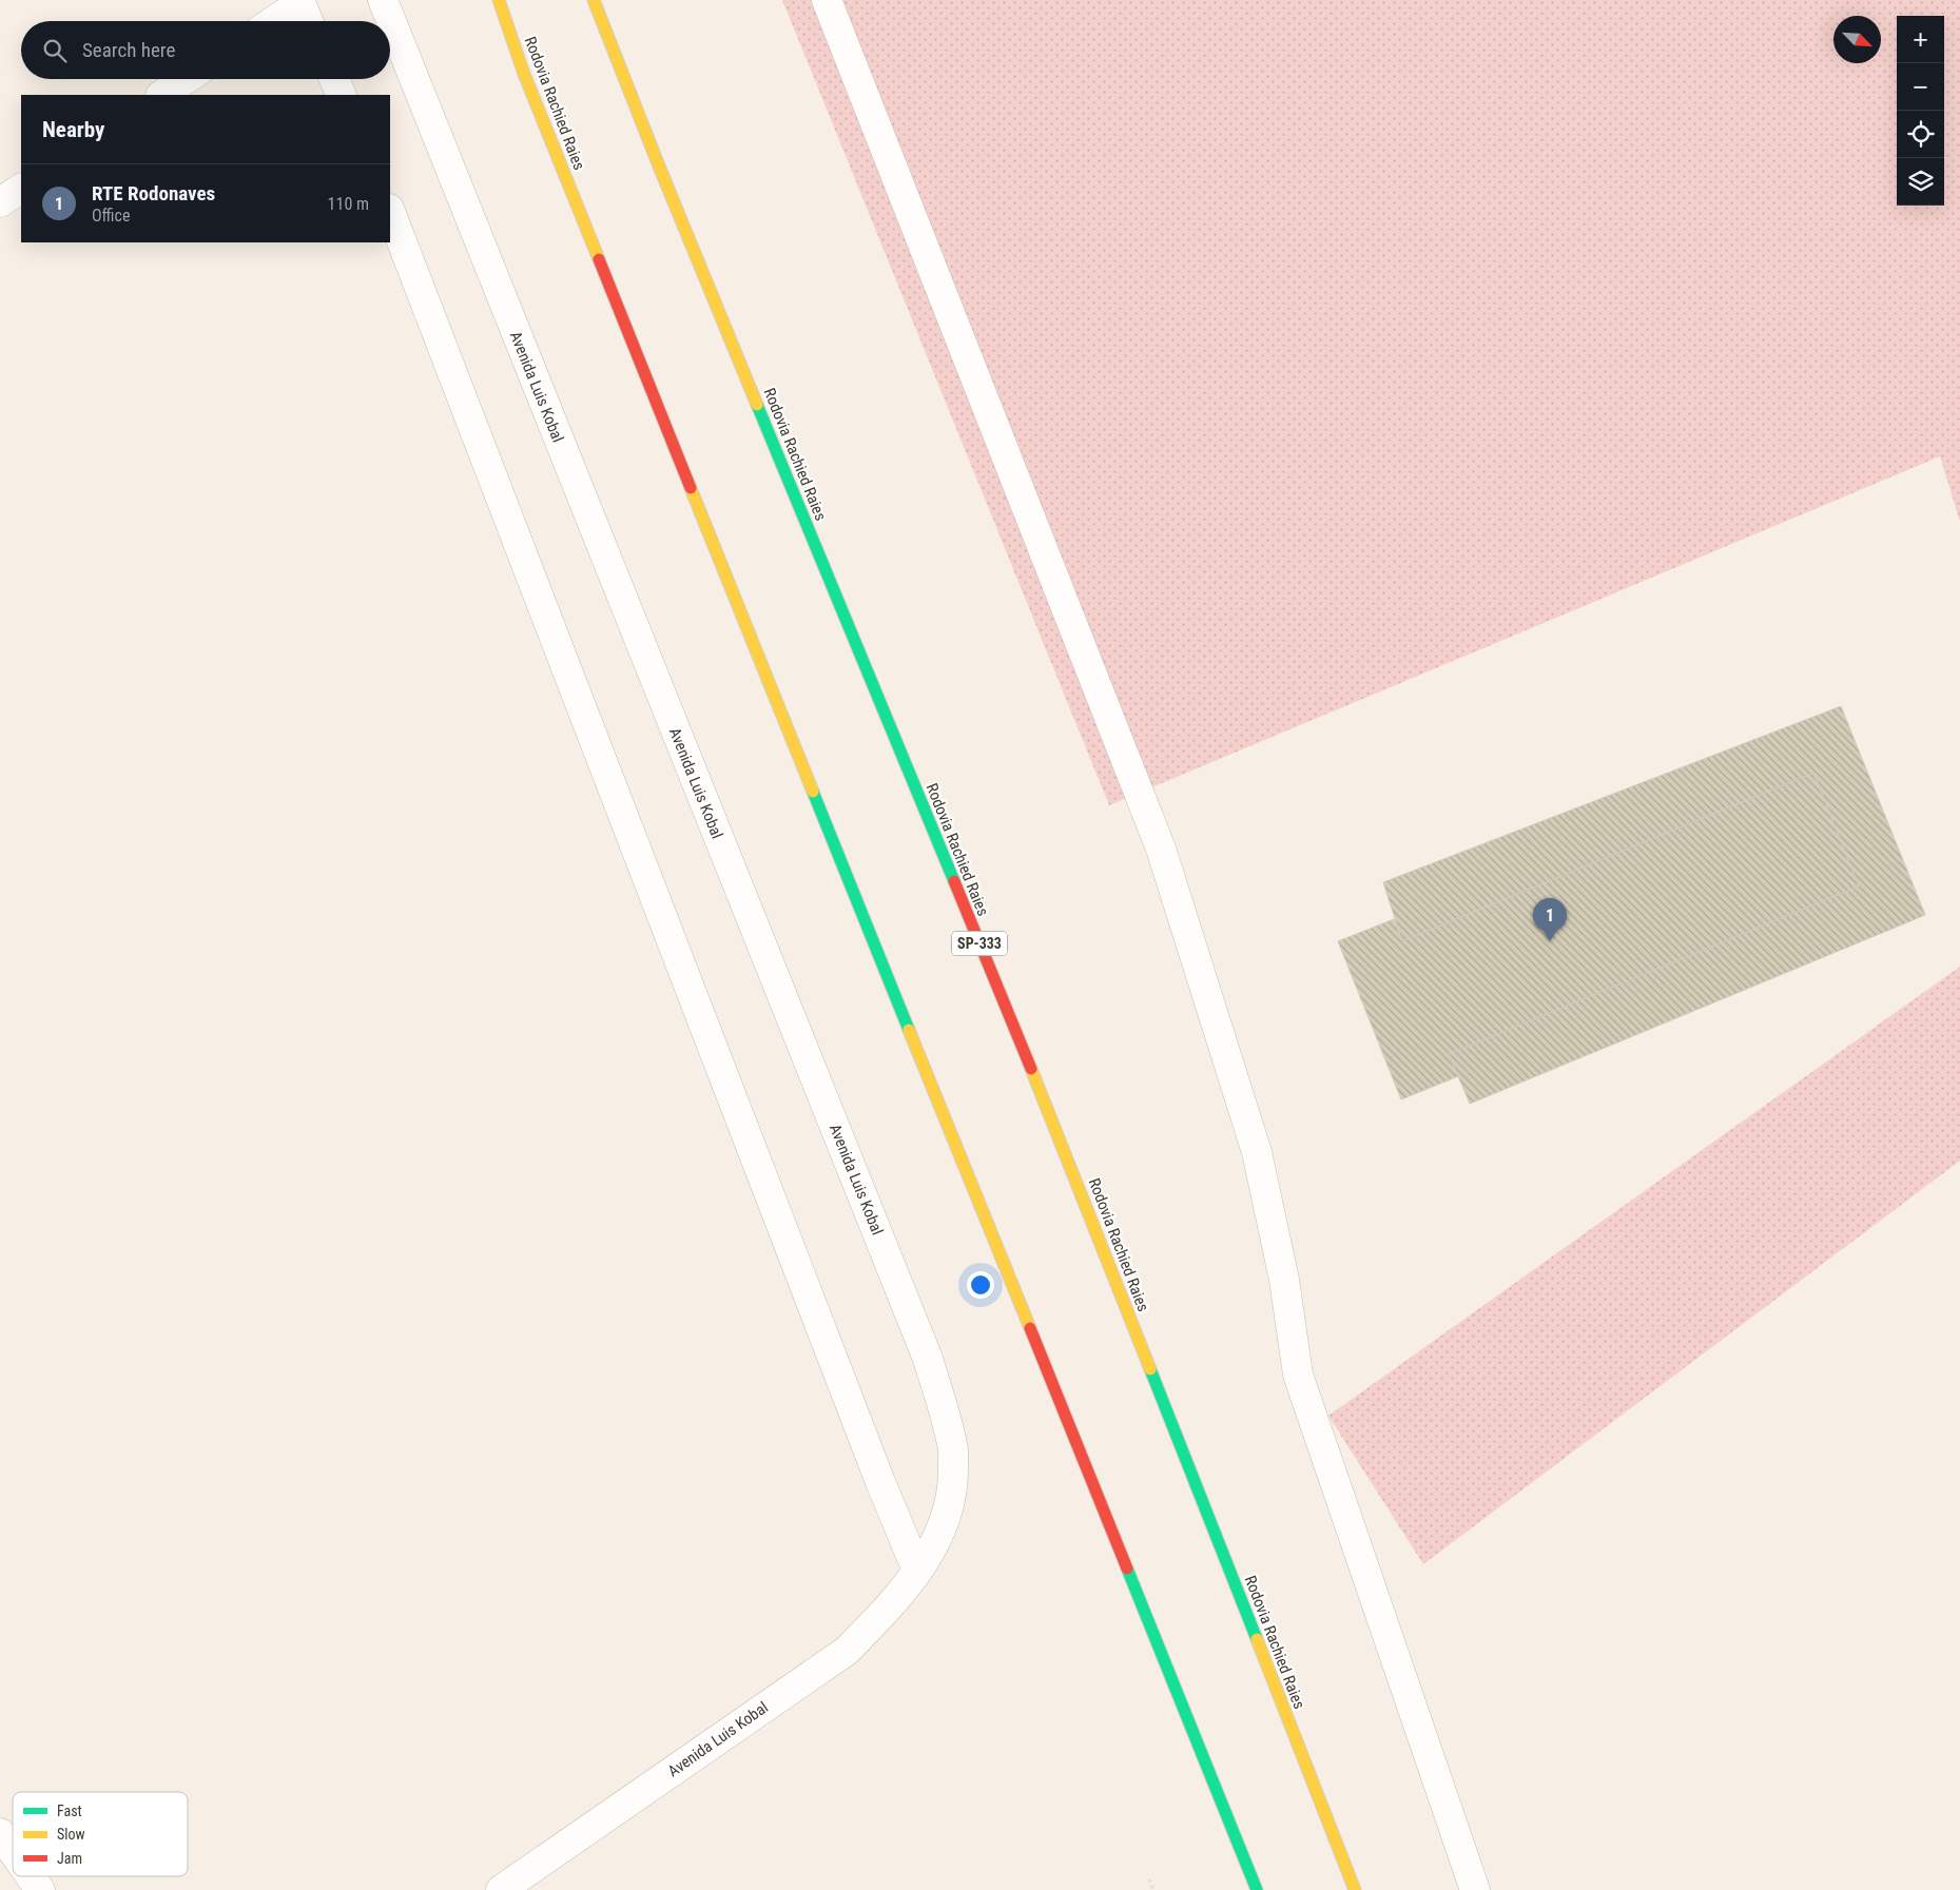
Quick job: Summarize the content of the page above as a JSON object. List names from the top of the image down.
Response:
{
  "streets": {
    "highway": ["Rodovia Rachied Raies", "SP-333"],
    "street": ["Avenida Luis Kobal"]
  },
  "legend": ["Fast", "Slow", "Jam"],
  "north": "bottom right",
  "page": {
    "map_buttons": ["+", "−"],
    "search": "Search here",
    "heading": "Nearby",
    "list": [
      {
        "mark": "1",
        "name": "RTE Rodonaves",
        "note": "Office",
        "value": "110 m"
      }
    ],
    "pins": "1"
  }
}
